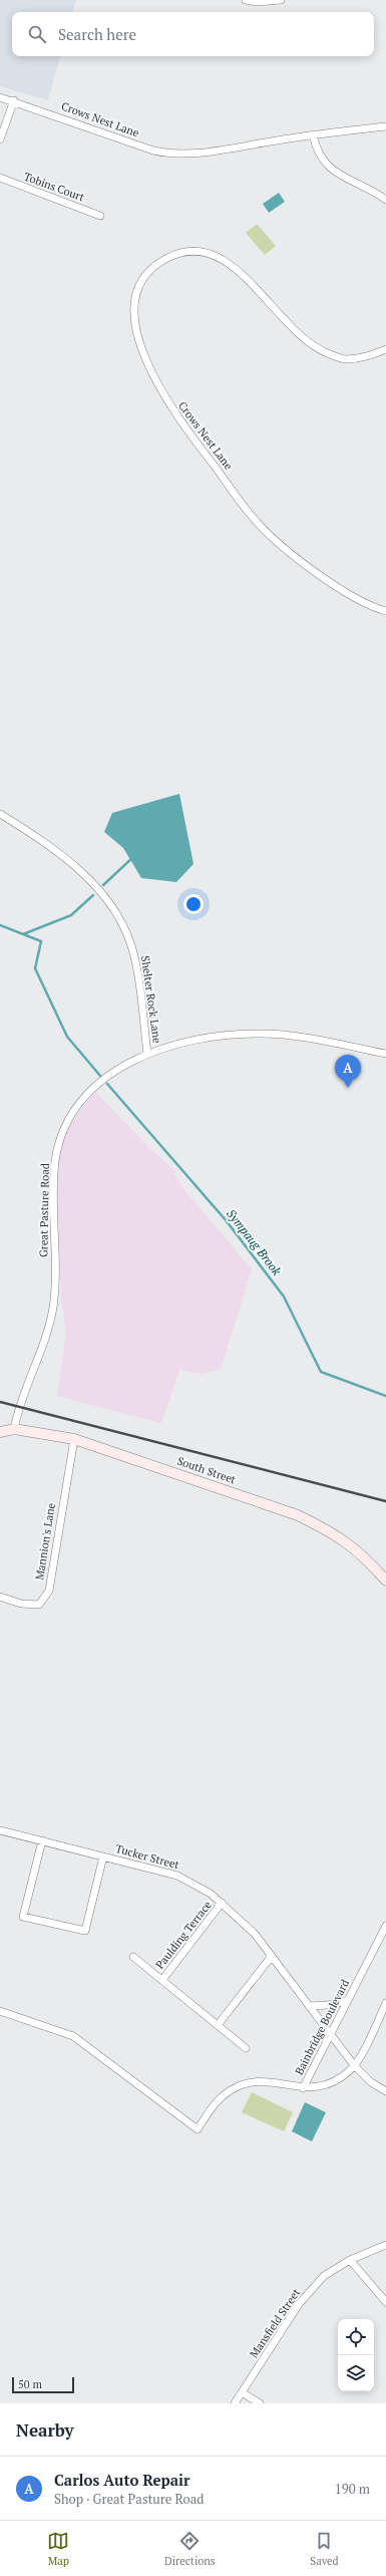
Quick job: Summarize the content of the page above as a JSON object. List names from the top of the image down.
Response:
{
  "streets": {
    "main road": ["South Street"],
    "street": [
      "Crows Nest Lane",
      "Tobins Court",
      "Shelter Rock Lane",
      "Great Pasture Road",
      "Mannion's Lane",
      "Tucker Street",
      "Paulding Terrace",
      "Bainbridge Boulevard",
      "Mansfield Street"
    ]
  },
  "crossings": [
    ["Shelter Rock Lane", "Great Pasture Road"],
    ["Great Pasture Road", "South Street"],
    ["South Street", "Mannion's Lane"],
    ["Tucker Street", "Paulding Terrace"],
    ["Tucker Street", "Bainbridge Boulevard"]
  ],
  "water": ["Sympaug Brook"],
  "scale_bar": "50 m",
  "page": {
    "search": "Search here",
    "pins": "A",
    "scale": "50 m",
    "heading": "Nearby",
    "list": [
      {
        "mark": "A",
        "name": "Carlos Auto Repair",
        "note": "Shop · Great Pasture Road",
        "value": "190 m"
      }
    ],
    "nav": ["Map", "Directions", "Saved"]
  }
}
